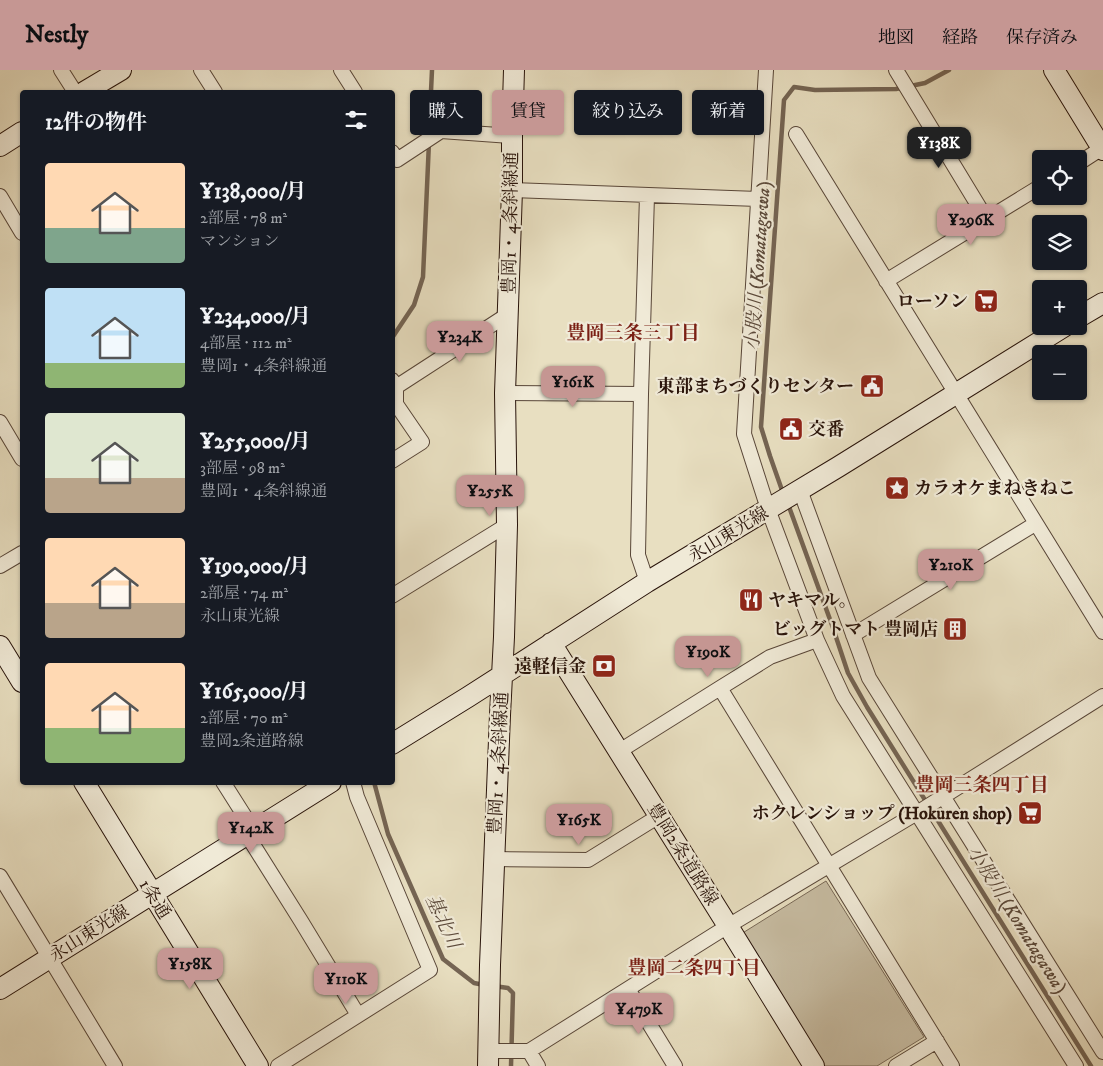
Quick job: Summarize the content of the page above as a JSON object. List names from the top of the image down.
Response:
{
  "streets": {
    "street": [
      "豊岡1・4条斜線通",
      "永山東光線",
      "豊岡2条道路線",
      "1条通"
    ]
  },
  "crossings": [
    ["豊岡1・4条斜線通", "永山東光線"],
    ["永山東光線", "豊岡2条道路線"],
    ["永山東光線", "1条通"]
  ],
  "districts": ["豊岡三条三丁目", "豊岡三条四丁目", "豊岡二条四丁目"],
  "water": ["小股川 (Komatagawa)", "基北川"],
  "places": {
    "supermarket": ["ローソン", "ホクレンショップ (Hokuren shop)"],
    "public building": ["東部まちづくりセンター", "交番"],
    "place": ["カラオケまねきねこ"],
    "restaurant": ["ヤキマル。"],
    "building": ["ビッグトマト 豊岡店"],
    "bank": ["遠軽信金"]
  },
  "page": {
    "header": "Nestly",
    "nav": ["地図", "経路", "保存済み"],
    "chip": [
      "購入",
      "賃貸",
      "絞り込み",
      "新着"
    ],
    "heading": "12件の物件",
    "price": [
      "¥138K",
      "¥296K",
      "¥234K",
      "¥161K",
      "¥255K",
      "¥210K",
      "¥190K",
      "¥165K",
      "¥142K",
      "¥158K",
      "¥110K",
      "¥479K"
    ],
    "map_buttons": ["+", "−"],
    "list": [
      {
        "name": "¥138,000/月",
        "note": "2部屋 · 78 m² · マンション"
      },
      {
        "name": "¥234,000/月",
        "note": "4部屋 · 112 m² · 豊岡1・4条斜線通"
      },
      {
        "name": "¥255,000/月",
        "note": "3部屋 · 98 m² · 豊岡1・4条斜線通"
      },
      {
        "name": "¥190,000/月",
        "note": "2部屋 · 74 m² · 永山東光線"
      },
      {
        "name": "¥165,000/月",
        "note": "2部屋 · 70 m² · 豊岡2条道路線"
      }
    ]
  }
}
